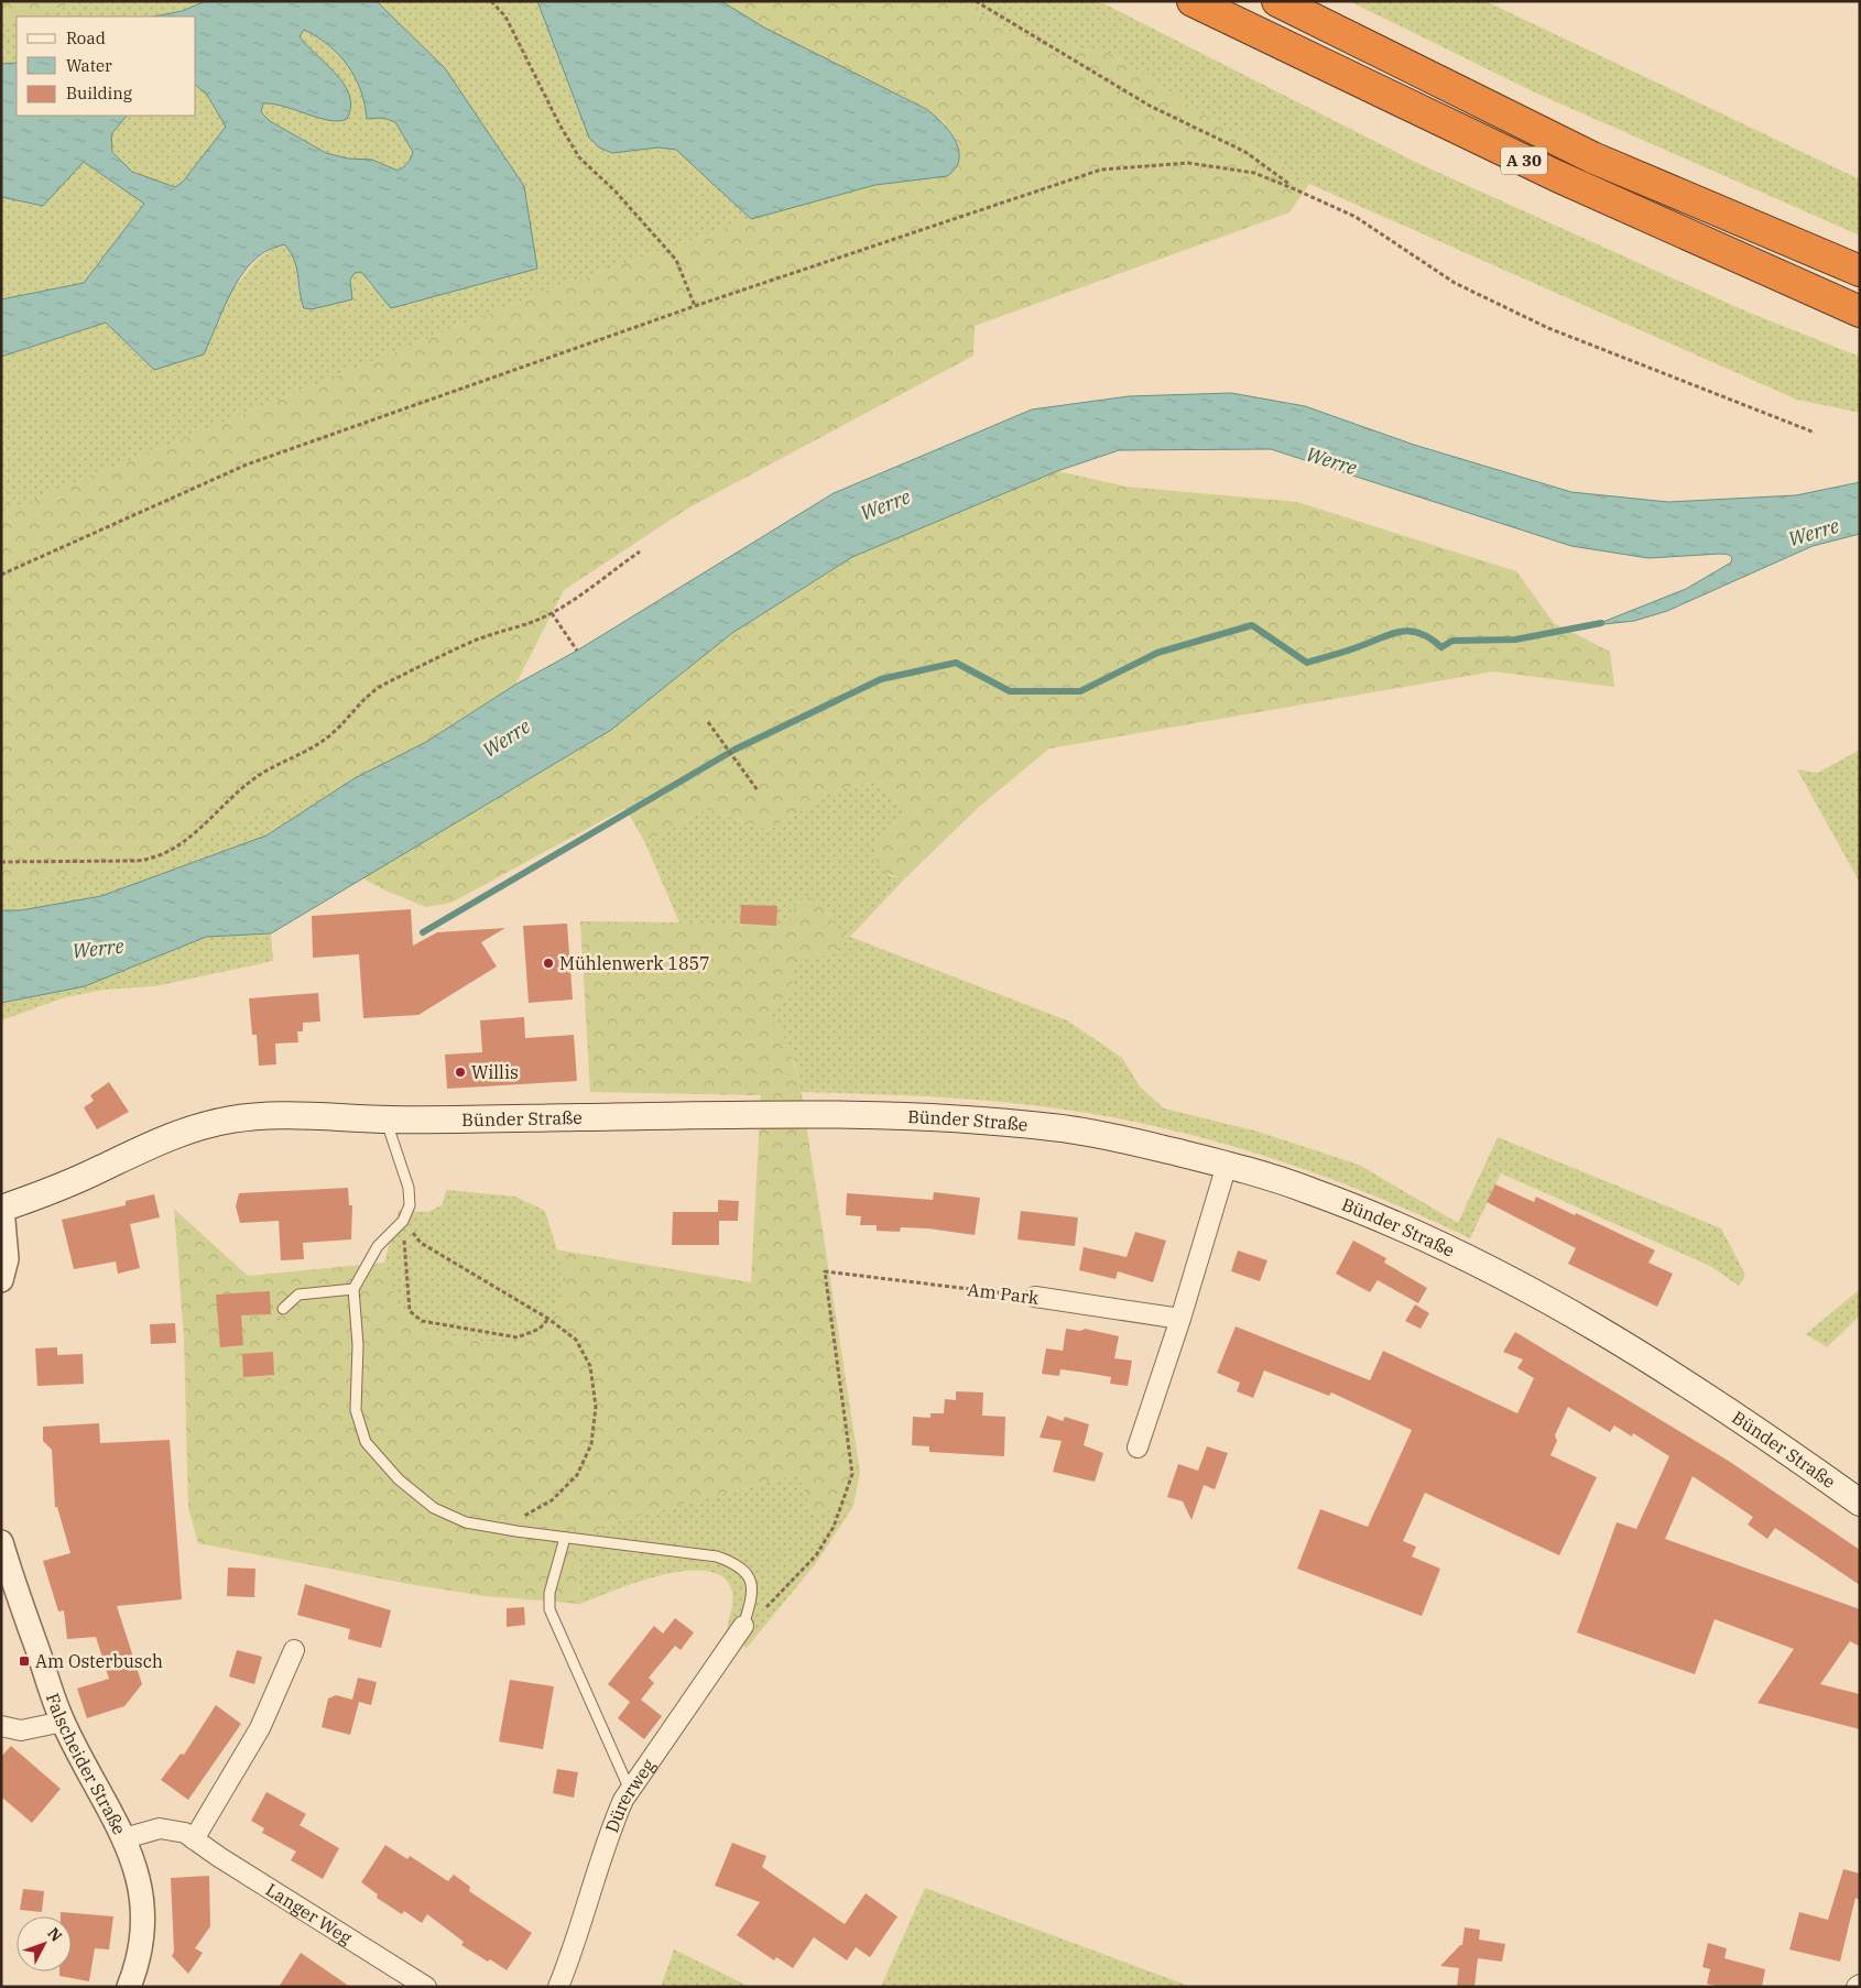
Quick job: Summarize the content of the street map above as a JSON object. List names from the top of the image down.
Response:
{
  "streets": {
    "highway": ["A 30"],
    "main road": ["Bünder Straße"],
    "street": [
      "Am Park",
      "Falscheider Straße",
      "Dürerweg",
      "Langer Weg"
    ]
  },
  "crossings": [
    ["Am Park", "Dürerweg"],
    ["Falscheider Straße", "Langer Weg"]
  ],
  "water": ["Werre"],
  "places": {
    "other": ["Mühlenwerk 1857", "Willis"],
    "transit": ["Am Osterbusch"]
  },
  "legend": ["Road", "Water", "Building"],
  "north": "top right"
}
